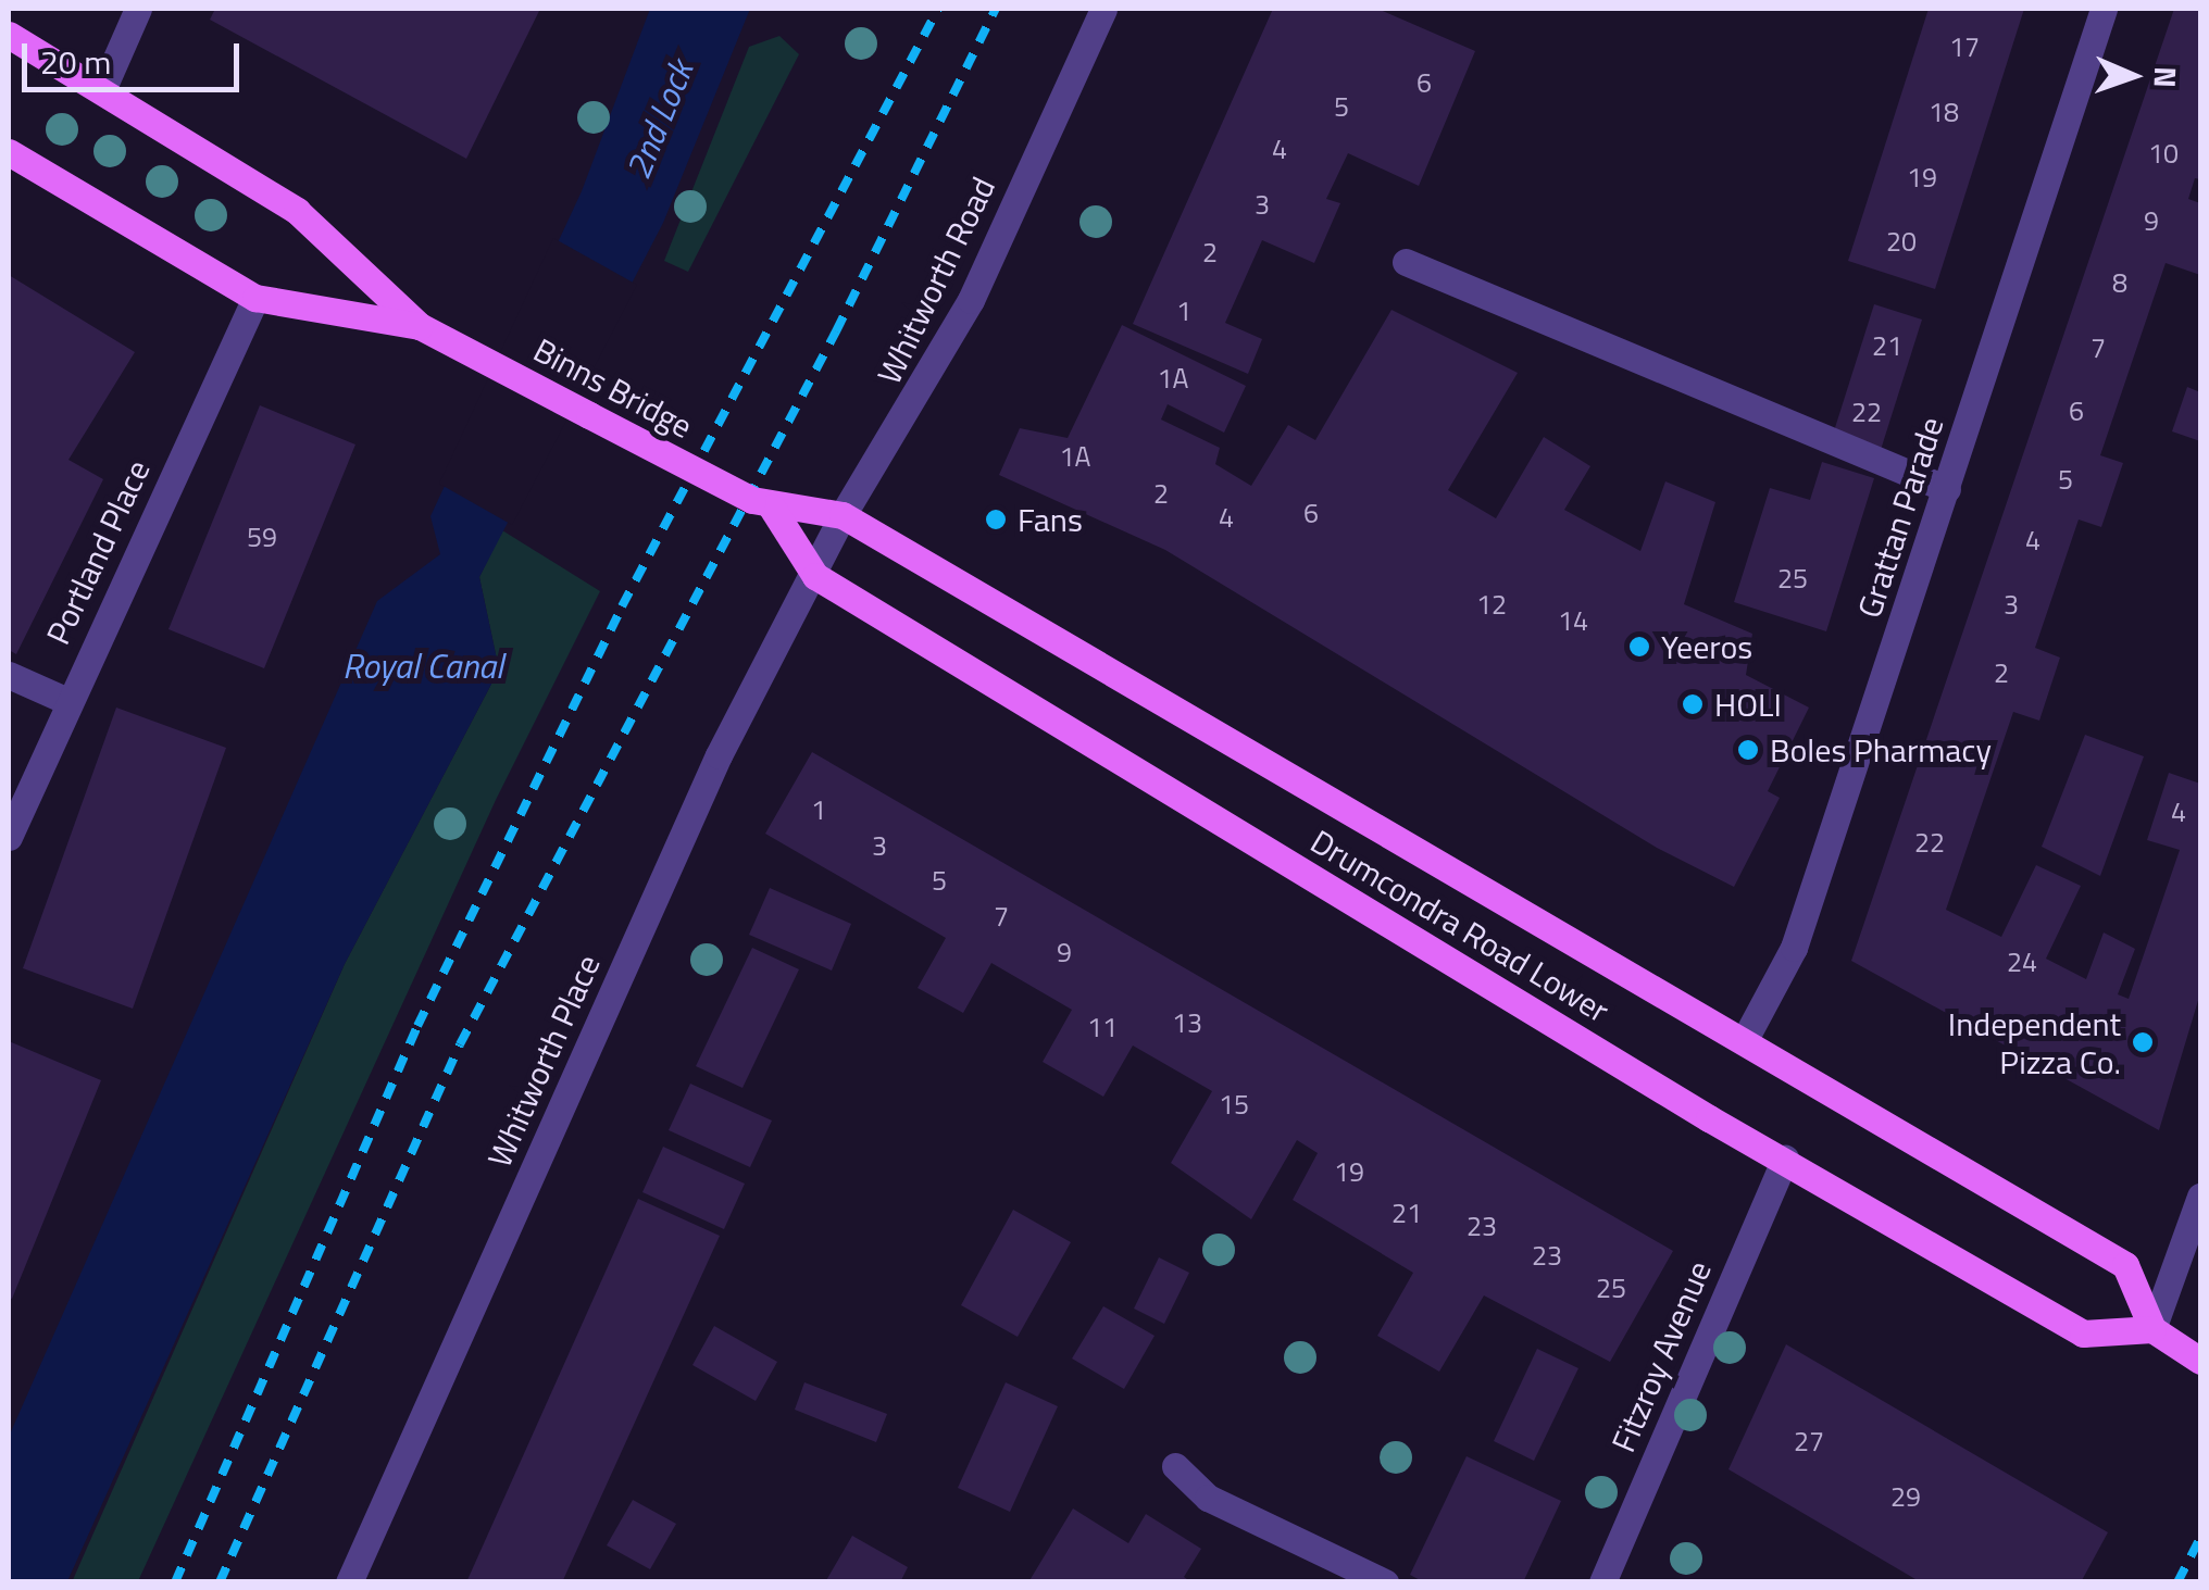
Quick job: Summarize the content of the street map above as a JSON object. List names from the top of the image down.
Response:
{
  "streets": {
    "main road": ["Binns Bridge", "Drumcondra Road Lower"],
    "street": [
      "Whitworth Road",
      "Grattan Parade",
      "Portland Place",
      "Whitworth Place",
      "Fitzroy Avenue"
    ]
  },
  "crossings": [
    ["Whitworth Road", "Drumcondra Road Lower"],
    ["Whitworth Road", "Whitworth Place"],
    ["Binns Bridge", "Drumcondra Road Lower"],
    ["Grattan Parade", "Drumcondra Road Lower"],
    ["Drumcondra Road Lower", "Whitworth Place"],
    ["Drumcondra Road Lower", "Fitzroy Avenue"]
  ],
  "water": ["2nd Lock", "Royal Canal"],
  "places": [
    "Fans",
    "Yeeros",
    "HOLI",
    "Boles Pharmacy",
    "Independent Pizza Co."
  ],
  "house_numbers": [
    "17",
    "6",
    "5",
    "18",
    "4",
    "10",
    "19",
    "3",
    "9",
    "20",
    "2",
    "8",
    "1",
    "21",
    "7",
    "1A",
    "6",
    "22",
    "1A",
    "5",
    "2",
    "6",
    "4",
    "59",
    "4",
    "25",
    "12",
    "3",
    "14",
    "2",
    "1",
    "4",
    "22",
    "3",
    "5",
    "7",
    "9",
    "24",
    "13",
    "11",
    "15",
    "19",
    "21",
    "23",
    "23",
    "25",
    "27",
    "29"
  ],
  "scale_bar": "20 m",
  "north": "right"
}
